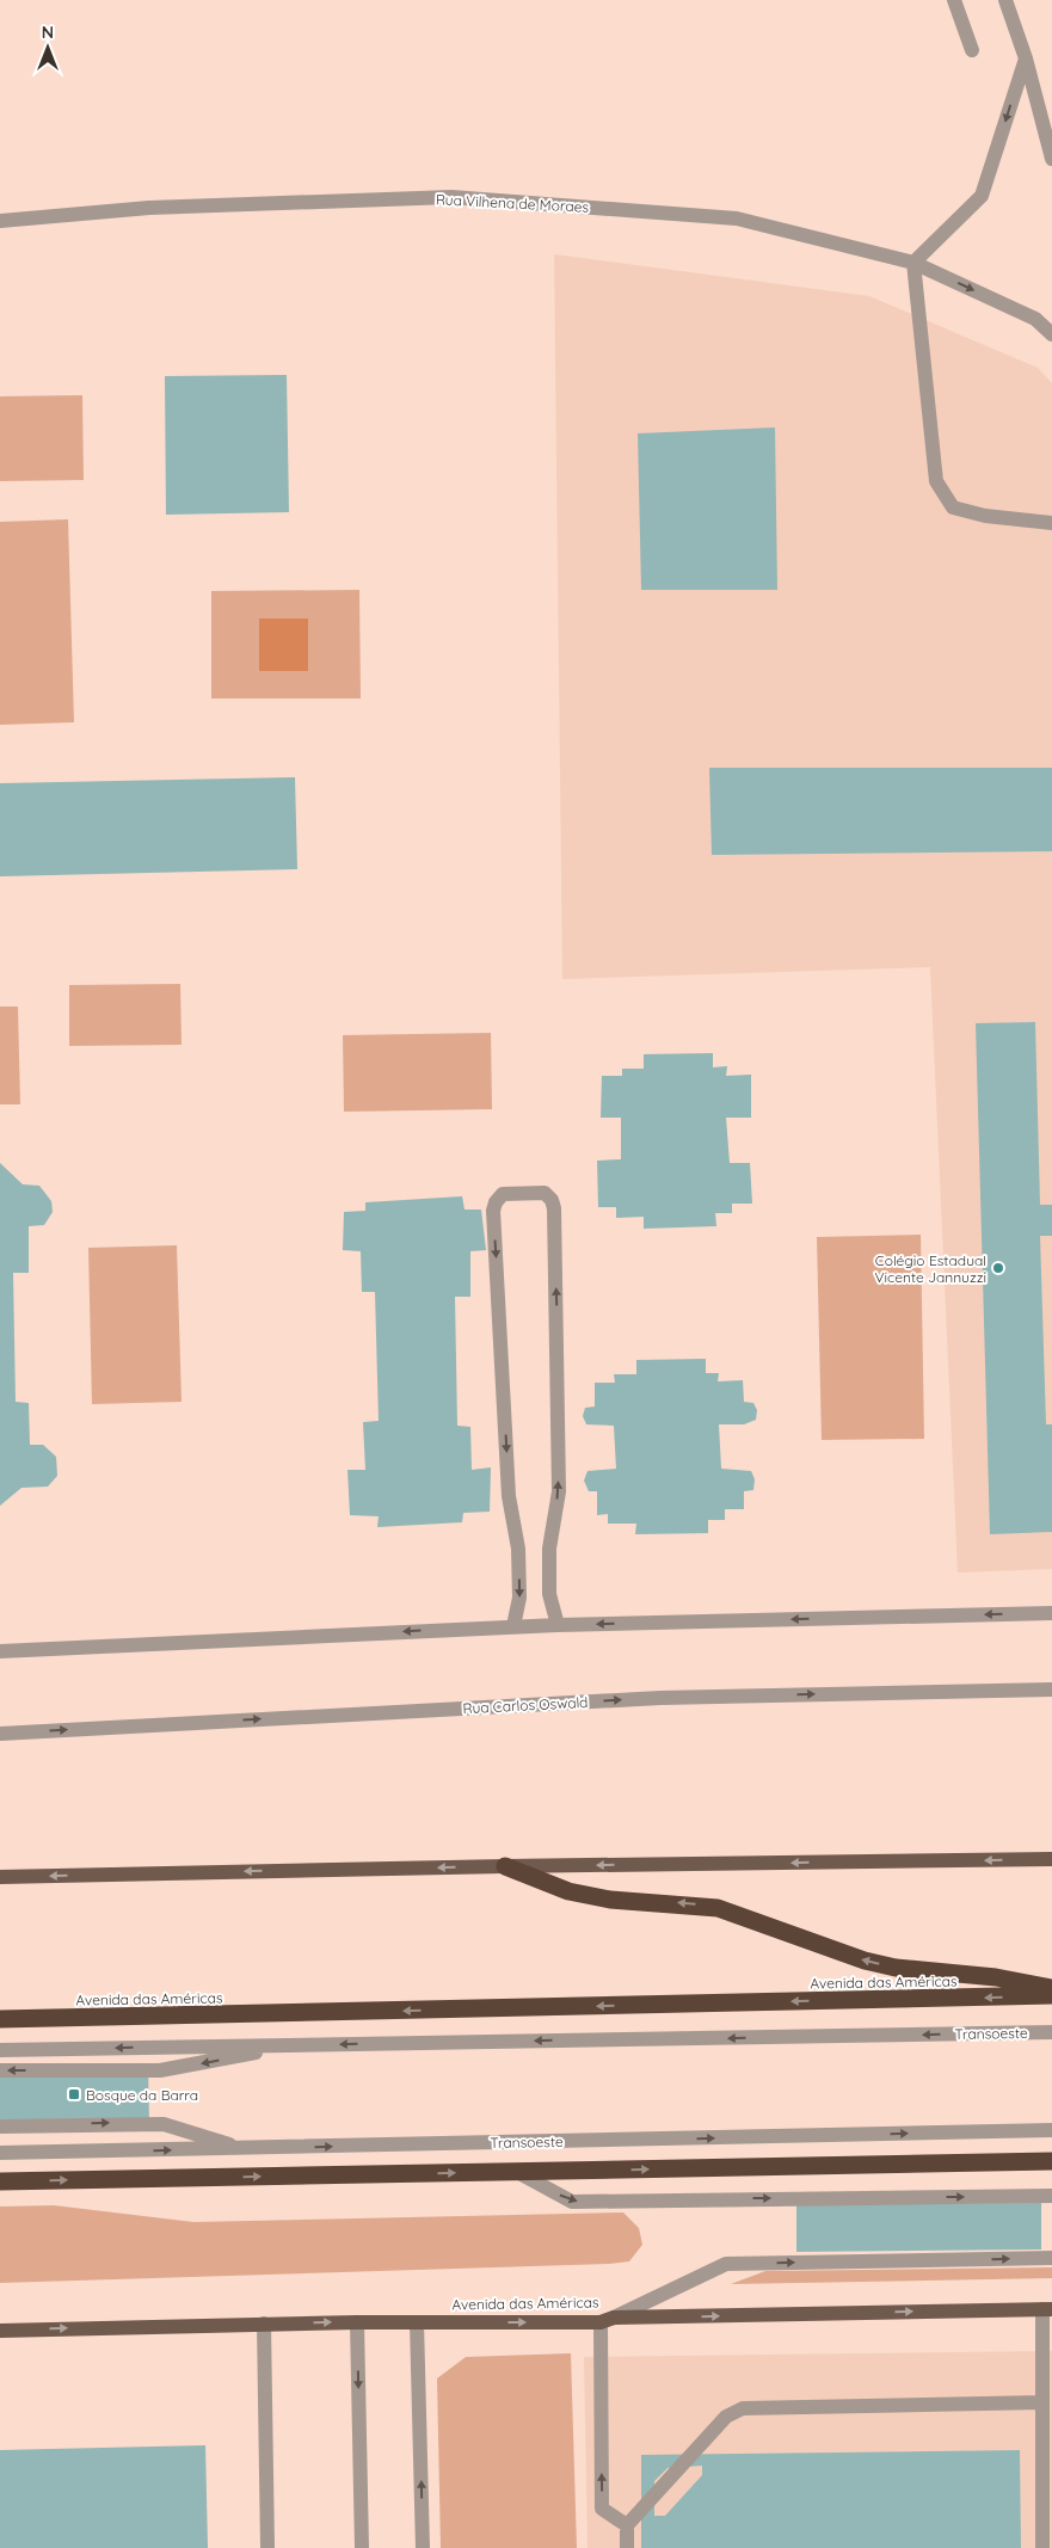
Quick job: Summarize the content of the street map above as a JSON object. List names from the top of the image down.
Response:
{
  "streets": {
    "highway": ["Avenida das Américas"],
    "street": ["Rua Vilhena de Moraes", "Rua Carlos Oswald", "Transoeste"]
  },
  "places": {
    "other": ["Colégio Estadual Vicente Jannuzzi"],
    "transit": ["Bosque da Barra"]
  },
  "north": "top"
}
